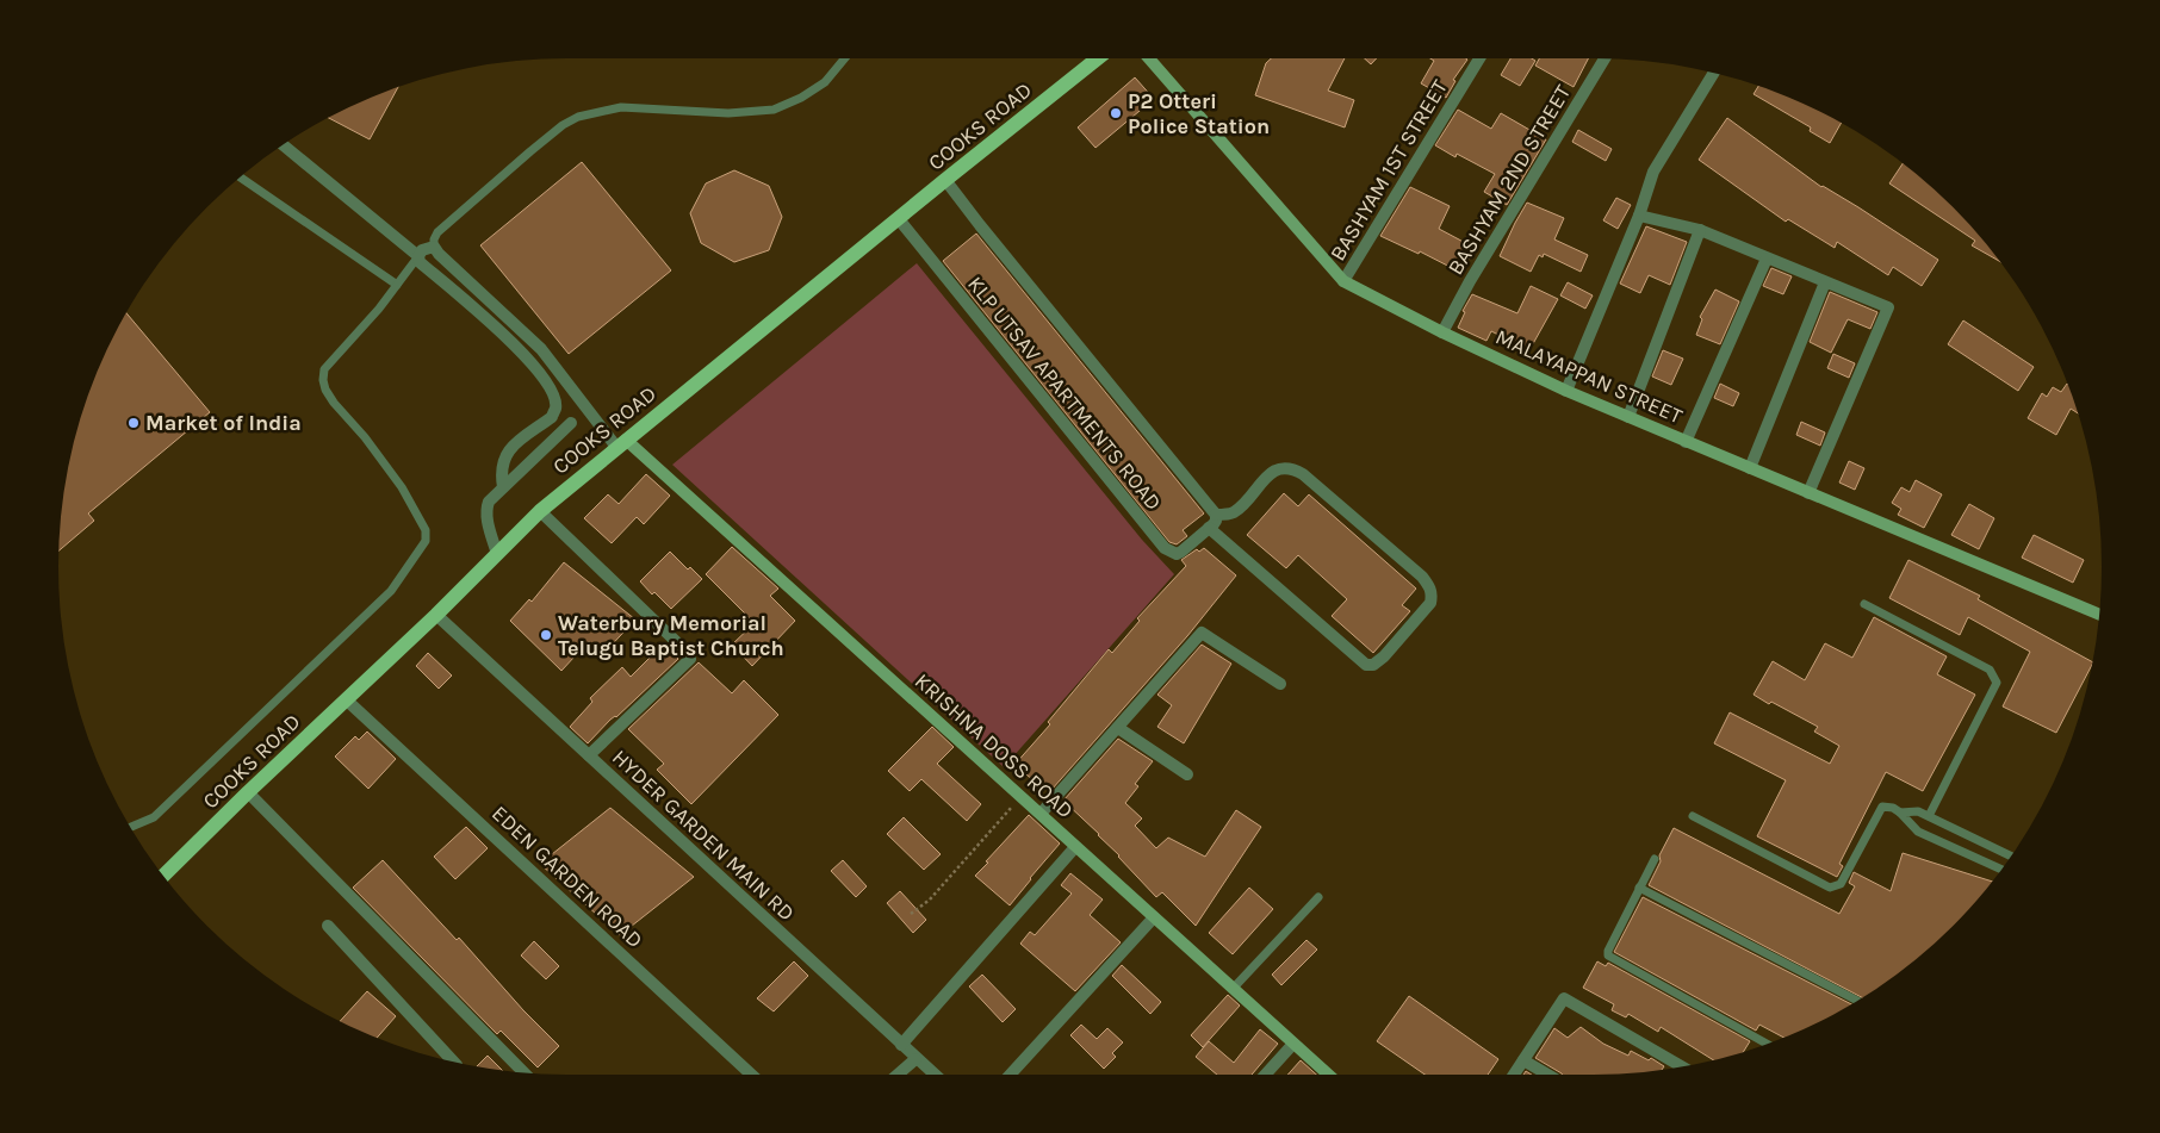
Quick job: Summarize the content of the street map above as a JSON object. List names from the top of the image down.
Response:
{
  "streets": {
    "main road": ["COOKS ROAD"],
    "street": [
      "BASHYAM 1ST STREET",
      "BASHYAM 2ND STREET",
      "MALAYAPPAN STREET",
      "KLP UTSAV APARTMENTS ROAD",
      "KRISHNA DOSS ROAD",
      "HYDER GARDEN MAIN RD",
      "EDEN GARDEN ROAD"
    ]
  },
  "crossings": [
    ["COOKS ROAD", "KLP UTSAV APARTMENTS ROAD"],
    ["COOKS ROAD", "KRISHNA DOSS ROAD"],
    ["COOKS ROAD", "HYDER GARDEN MAIN RD"],
    ["COOKS ROAD", "EDEN GARDEN ROAD"],
    ["BASHYAM 1ST STREET", "MALAYAPPAN STREET"],
    ["BASHYAM 2ND STREET", "MALAYAPPAN STREET"]
  ],
  "places": ["P2 Otteri Police Station", "Market of India", "Waterbury Memorial Telugu Baptist Church"]
}
